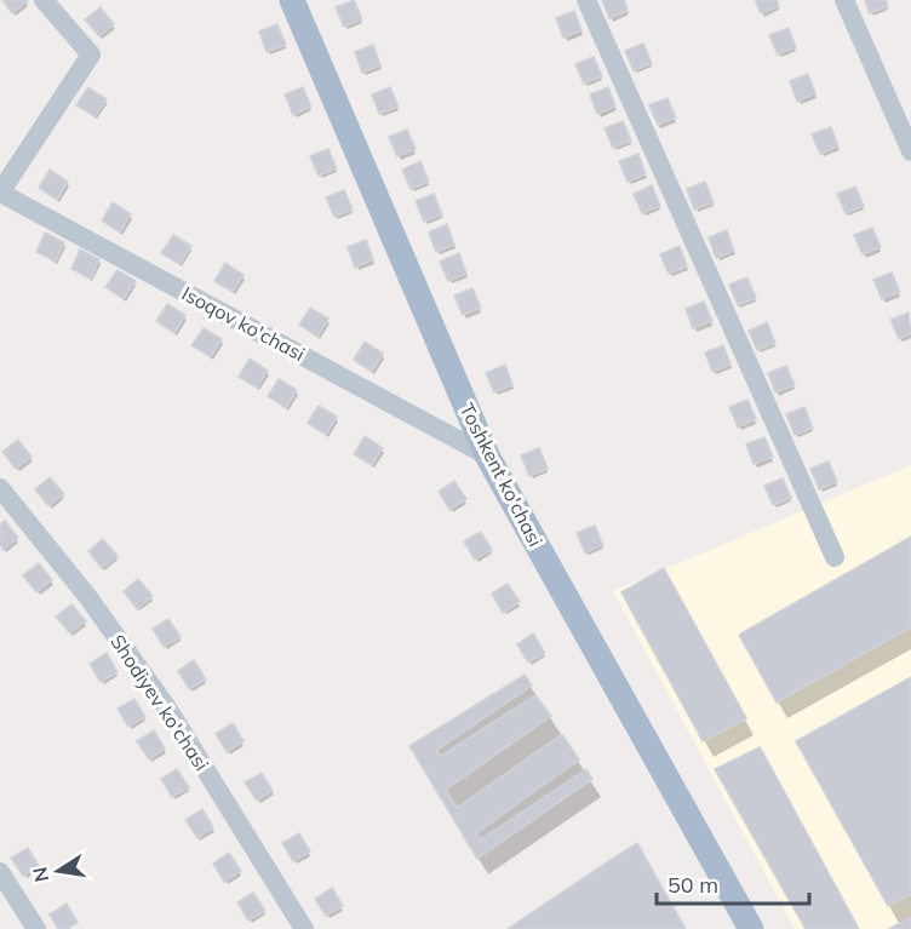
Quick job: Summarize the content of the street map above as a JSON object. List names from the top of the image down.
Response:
{
  "streets": {
    "main road": ["Toshkent ko'chasi"],
    "street": ["Isoqov ko'chasi", "Shodiyev ko'chasi"]
  },
  "crossings": [
    ["Isoqov ko'chasi", "Toshkent ko'chasi"]
  ],
  "scale_bar": "50 m",
  "north": "left"
}
